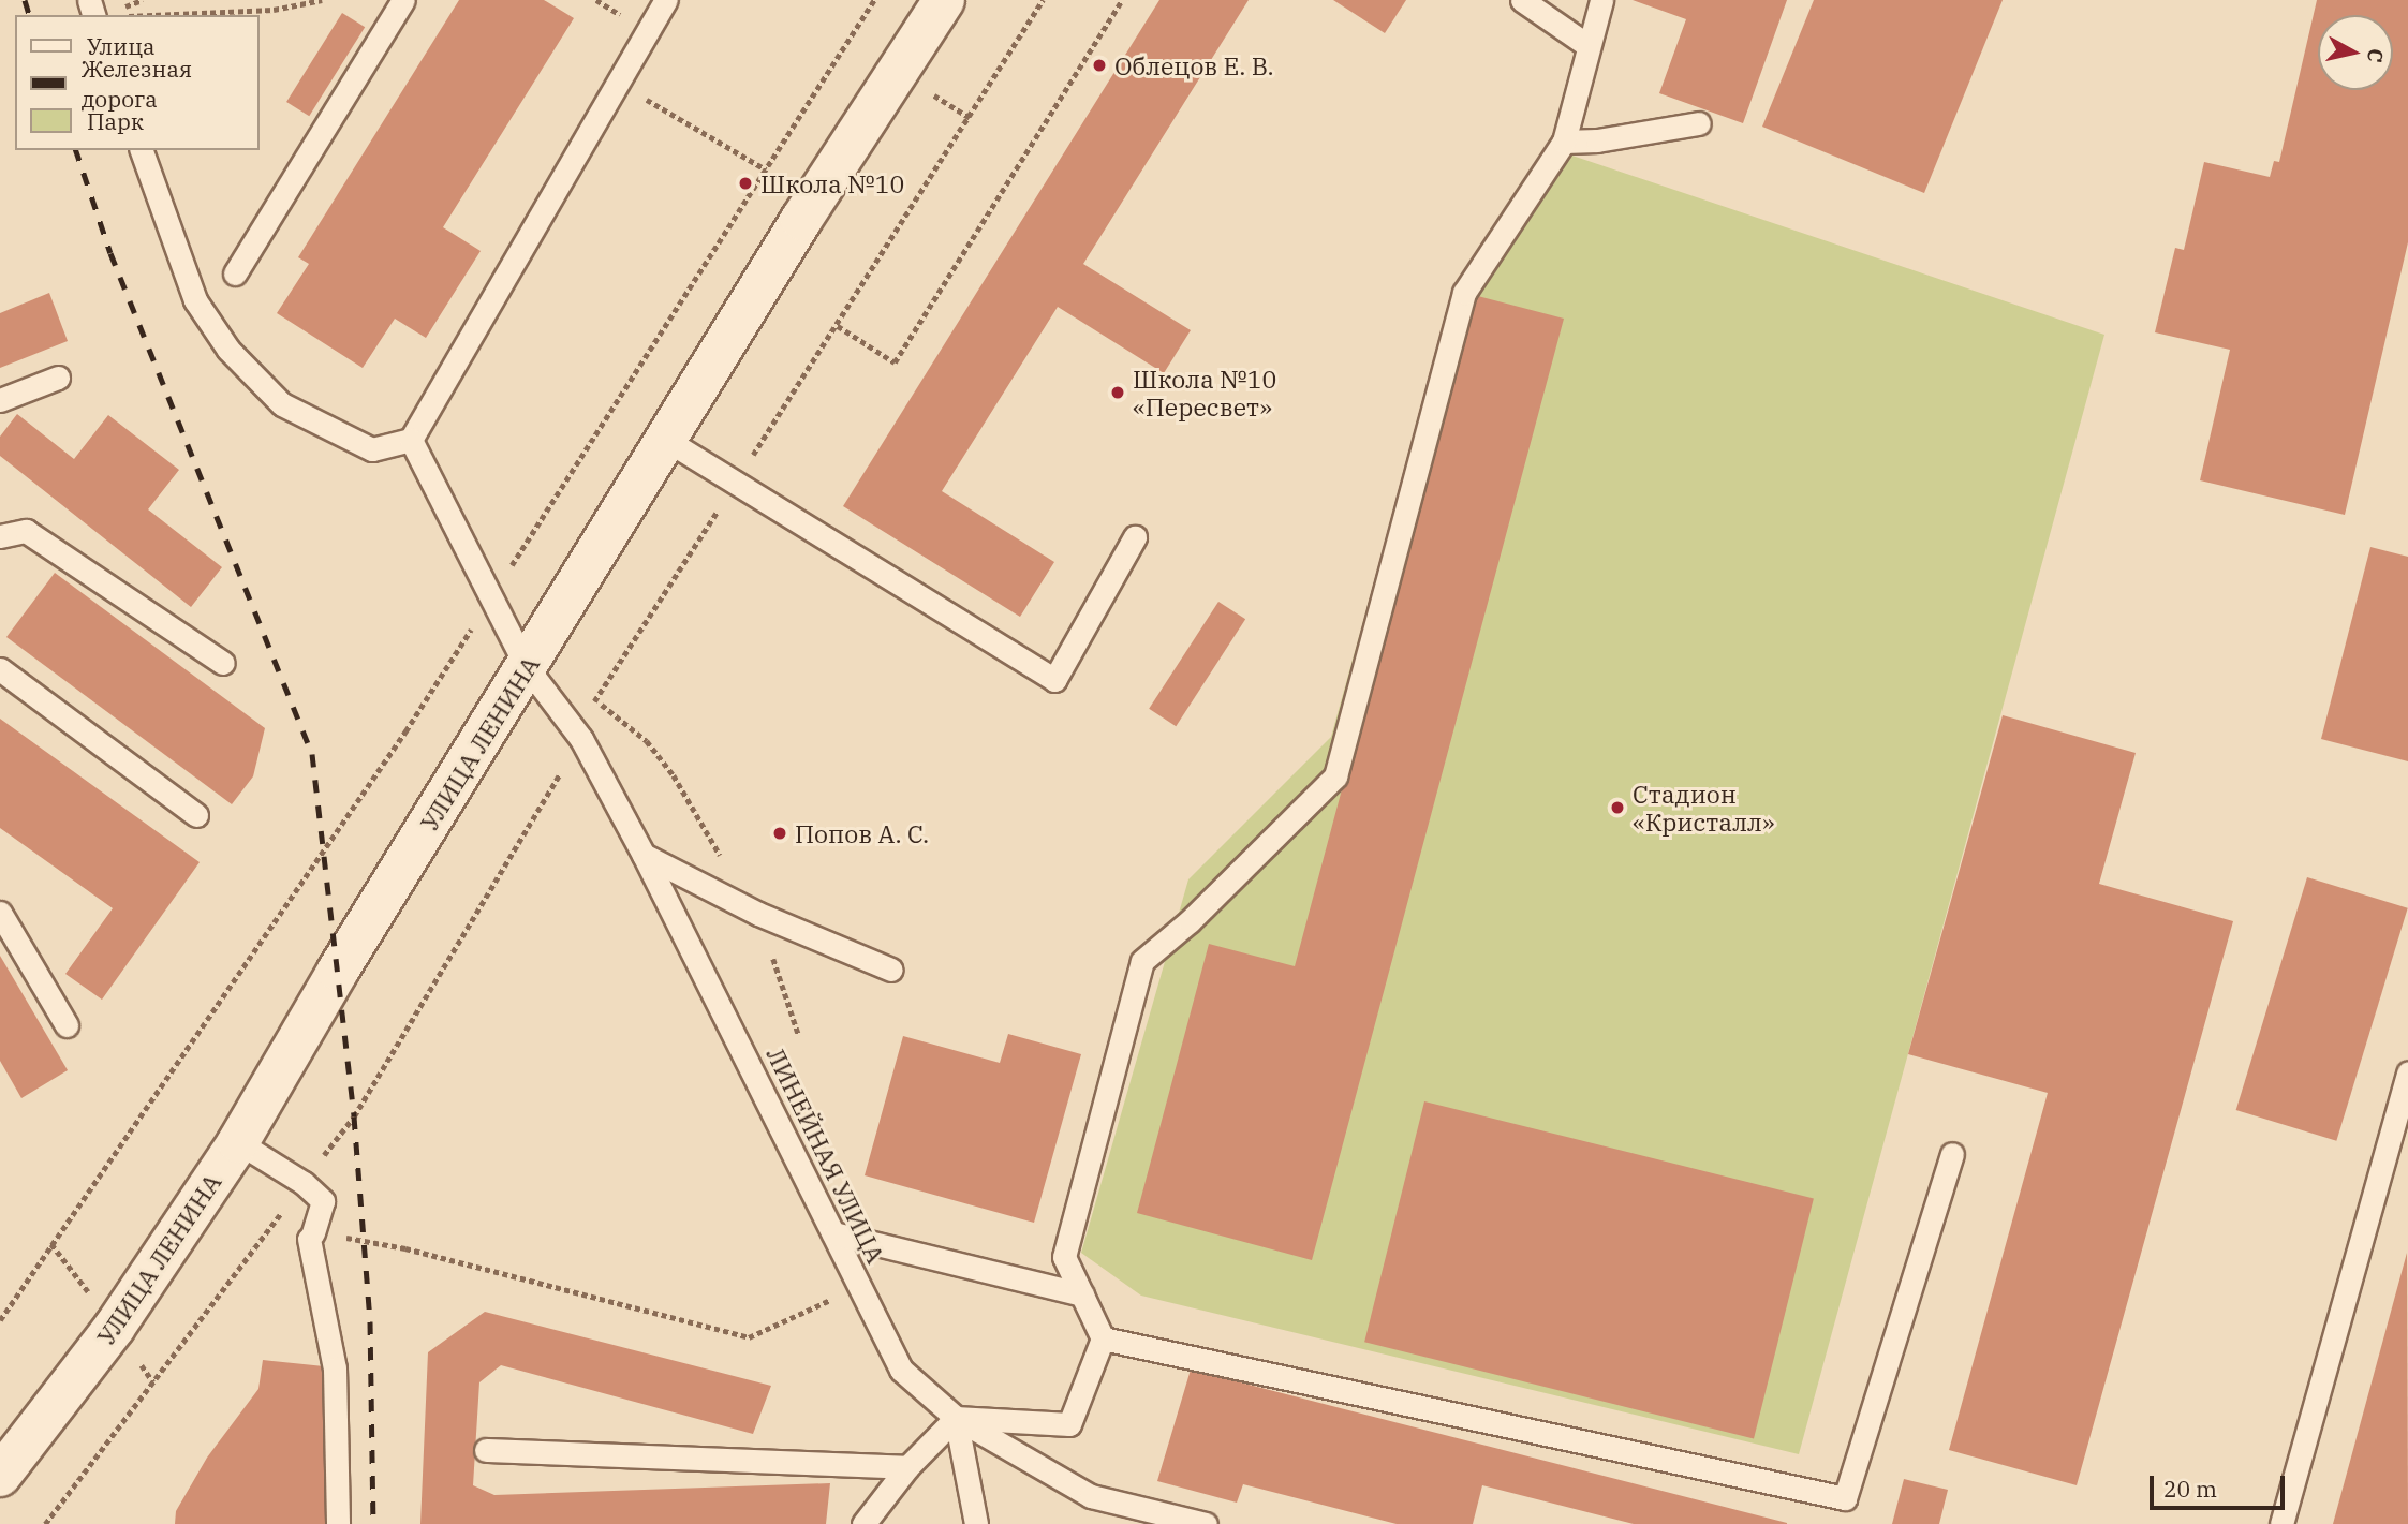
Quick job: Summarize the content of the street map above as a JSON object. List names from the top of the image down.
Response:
{
  "streets": {
    "street": ["УЛИЦА ЛЕНИНА"],
    "lane": ["ЛИНЕЙНАЯ УЛИЦА"]
  },
  "crossings": [
    ["УЛИЦА ЛЕНИНА", "ЛИНЕЙНАЯ УЛИЦА"]
  ],
  "places": [
    "Облецов Е. В.",
    "Школа №10",
    "Школа №10 «Пересвет»",
    "Стадион «Кристалл»",
    "Попов А. С."
  ],
  "legend": ["Улица", "Железная дорога", "Парк"],
  "scale_bar": "20 m",
  "north": "right"
}
